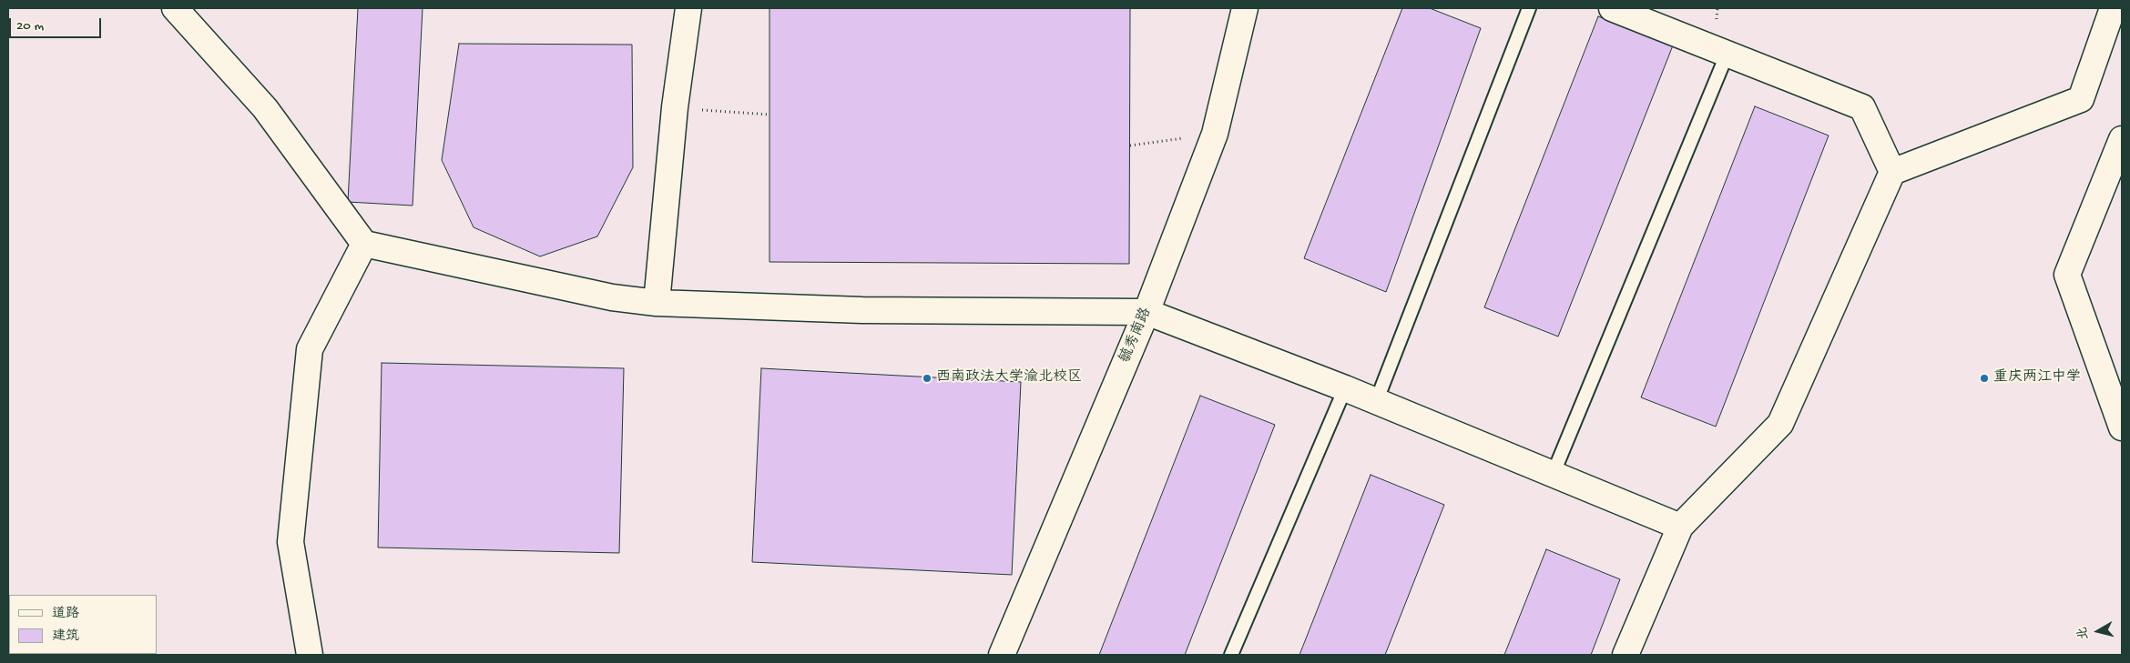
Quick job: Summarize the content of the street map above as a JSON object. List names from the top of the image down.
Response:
{
  "streets": {
    "street": ["毓秀南路"]
  },
  "places": ["西南政法大学渝北校区", "重庆两江中学"],
  "legend": ["道路", "建筑"],
  "scale_bar": "20 m",
  "north": "left"
}
